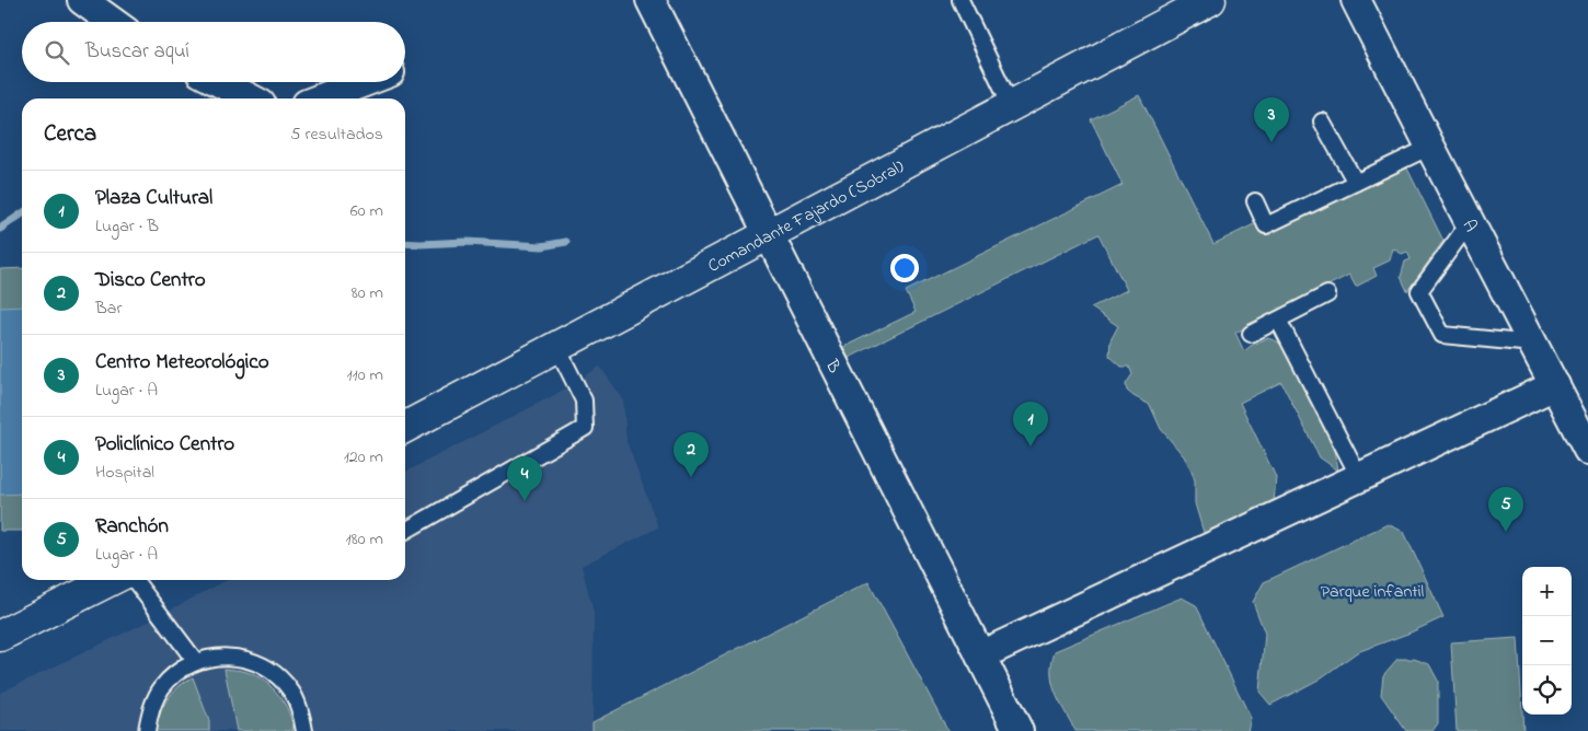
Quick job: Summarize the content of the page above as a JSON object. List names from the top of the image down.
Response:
{
  "streets": {
    "main road": ["Comandante Fajardo (Sobral)"],
    "street": ["A", "B"]
  },
  "crossings": [
    ["Comandante Fajardo (Sobral)", "B"]
  ],
  "parks": ["Parque infantil"],
  "page": {
    "search": "Buscar aquí",
    "pins": [
      "3",
      "1",
      "2",
      "4",
      "5"
    ],
    "heading": ["Cerca", "5 resultados"],
    "list": [
      {
        "mark": "1",
        "name": "Plaza Cultural",
        "note": "Lugar · B",
        "value": "60 m"
      },
      {
        "mark": "2",
        "name": "Disco Centro",
        "note": "Bar",
        "value": "80 m"
      },
      {
        "mark": "3",
        "name": "Centro Meteorológico",
        "note": "Lugar · A",
        "value": "110 m"
      },
      {
        "mark": "4",
        "name": "Policlínico Centro",
        "note": "Hospital",
        "value": "120 m"
      },
      {
        "mark": "5",
        "name": "Ranchón",
        "note": "Lugar · A",
        "value": "180 m"
      }
    ],
    "map_buttons": ["+", "−"]
  }
}
